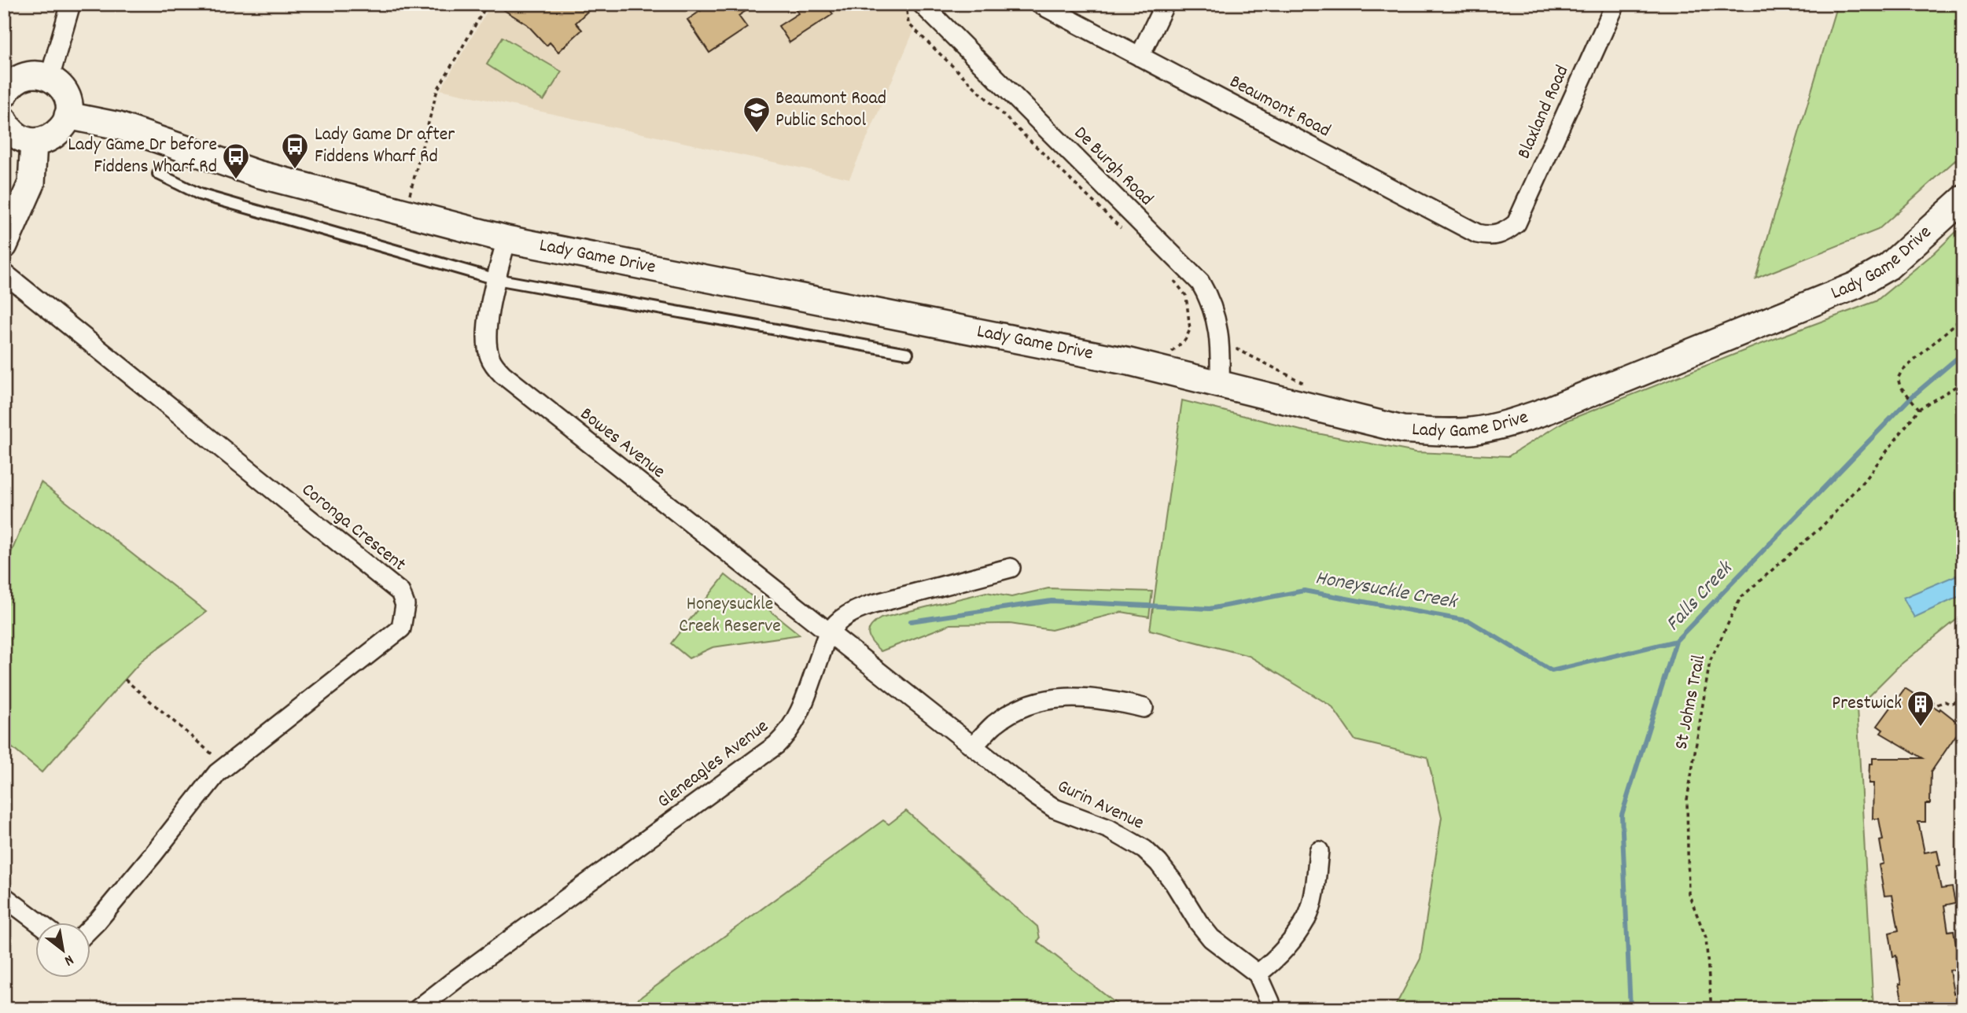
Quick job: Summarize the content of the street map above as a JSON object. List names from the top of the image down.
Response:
{
  "streets": {
    "main road": ["Lady Game Drive"],
    "street": [
      "Beaumont Road",
      "Blaxland Road",
      "De Burgh Road",
      "Bowes Avenue",
      "Coronga Crescent",
      "Gleneagles Avenue",
      "Gurin Avenue"
    ],
    "path": ["St Johns Trail"]
  },
  "crossings": [
    ["Beaumont Road", "Blaxland Road"],
    ["De Burgh Road", "Lady Game Drive"],
    ["Lady Game Drive", "Bowes Avenue"],
    ["Bowes Avenue", "Gleneagles Avenue"],
    ["Bowes Avenue", "Gurin Avenue"],
    ["Gleneagles Avenue", "Gurin Avenue"]
  ],
  "water": ["Honeysuckle Creek", "Falls Creek"],
  "parks": ["Honeysuckle Creek Reserve"],
  "places": {
    "school or university": ["Beaumont Road Public School"],
    "bus stop": ["Lady Game Dr after Fiddens Wharf Rd", "Lady Game Dr before Fiddens Wharf Rd"],
    "building": ["Prestwick"]
  },
  "north": "bottom right"
}
